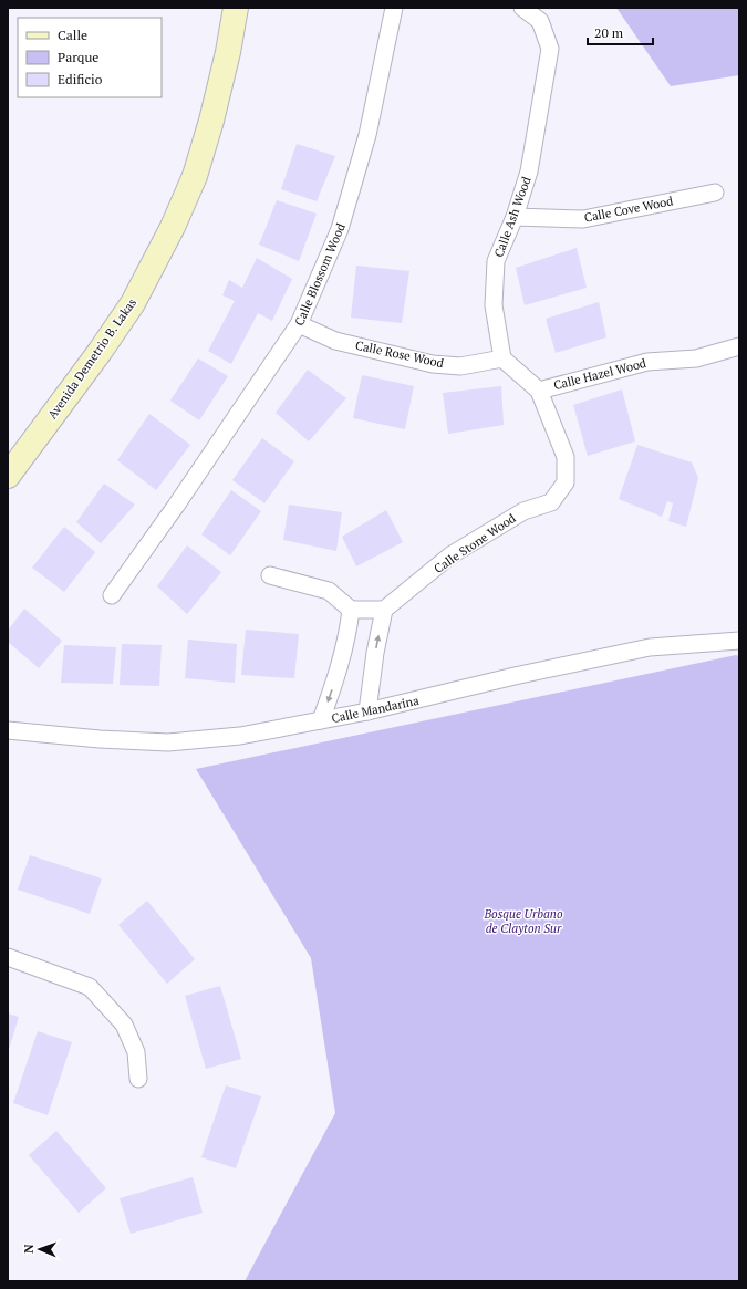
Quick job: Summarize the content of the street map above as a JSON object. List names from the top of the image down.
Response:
{
  "streets": {
    "street": [
      "Calle Cove Wood",
      "Calle Ash Wood",
      "Calle Blossom Wood",
      "Calle Rose Wood",
      "Avenida Demetrio B. Lakas",
      "Calle Hazel Wood",
      "Calle Stone Wood",
      "Calle Mandarina"
    ]
  },
  "crossings": [
    ["Calle Cove Wood", "Calle Ash Wood"],
    ["Calle Ash Wood", "Calle Rose Wood"],
    ["Calle Blossom Wood", "Calle Rose Wood"],
    ["Calle Hazel Wood", "Calle Stone Wood"]
  ],
  "parks": ["Bosque Urbano de Clayton Sur"],
  "legend": ["Calle", "Parque", "Edificio"],
  "scale_bar": "20 m",
  "north": "left"
}
